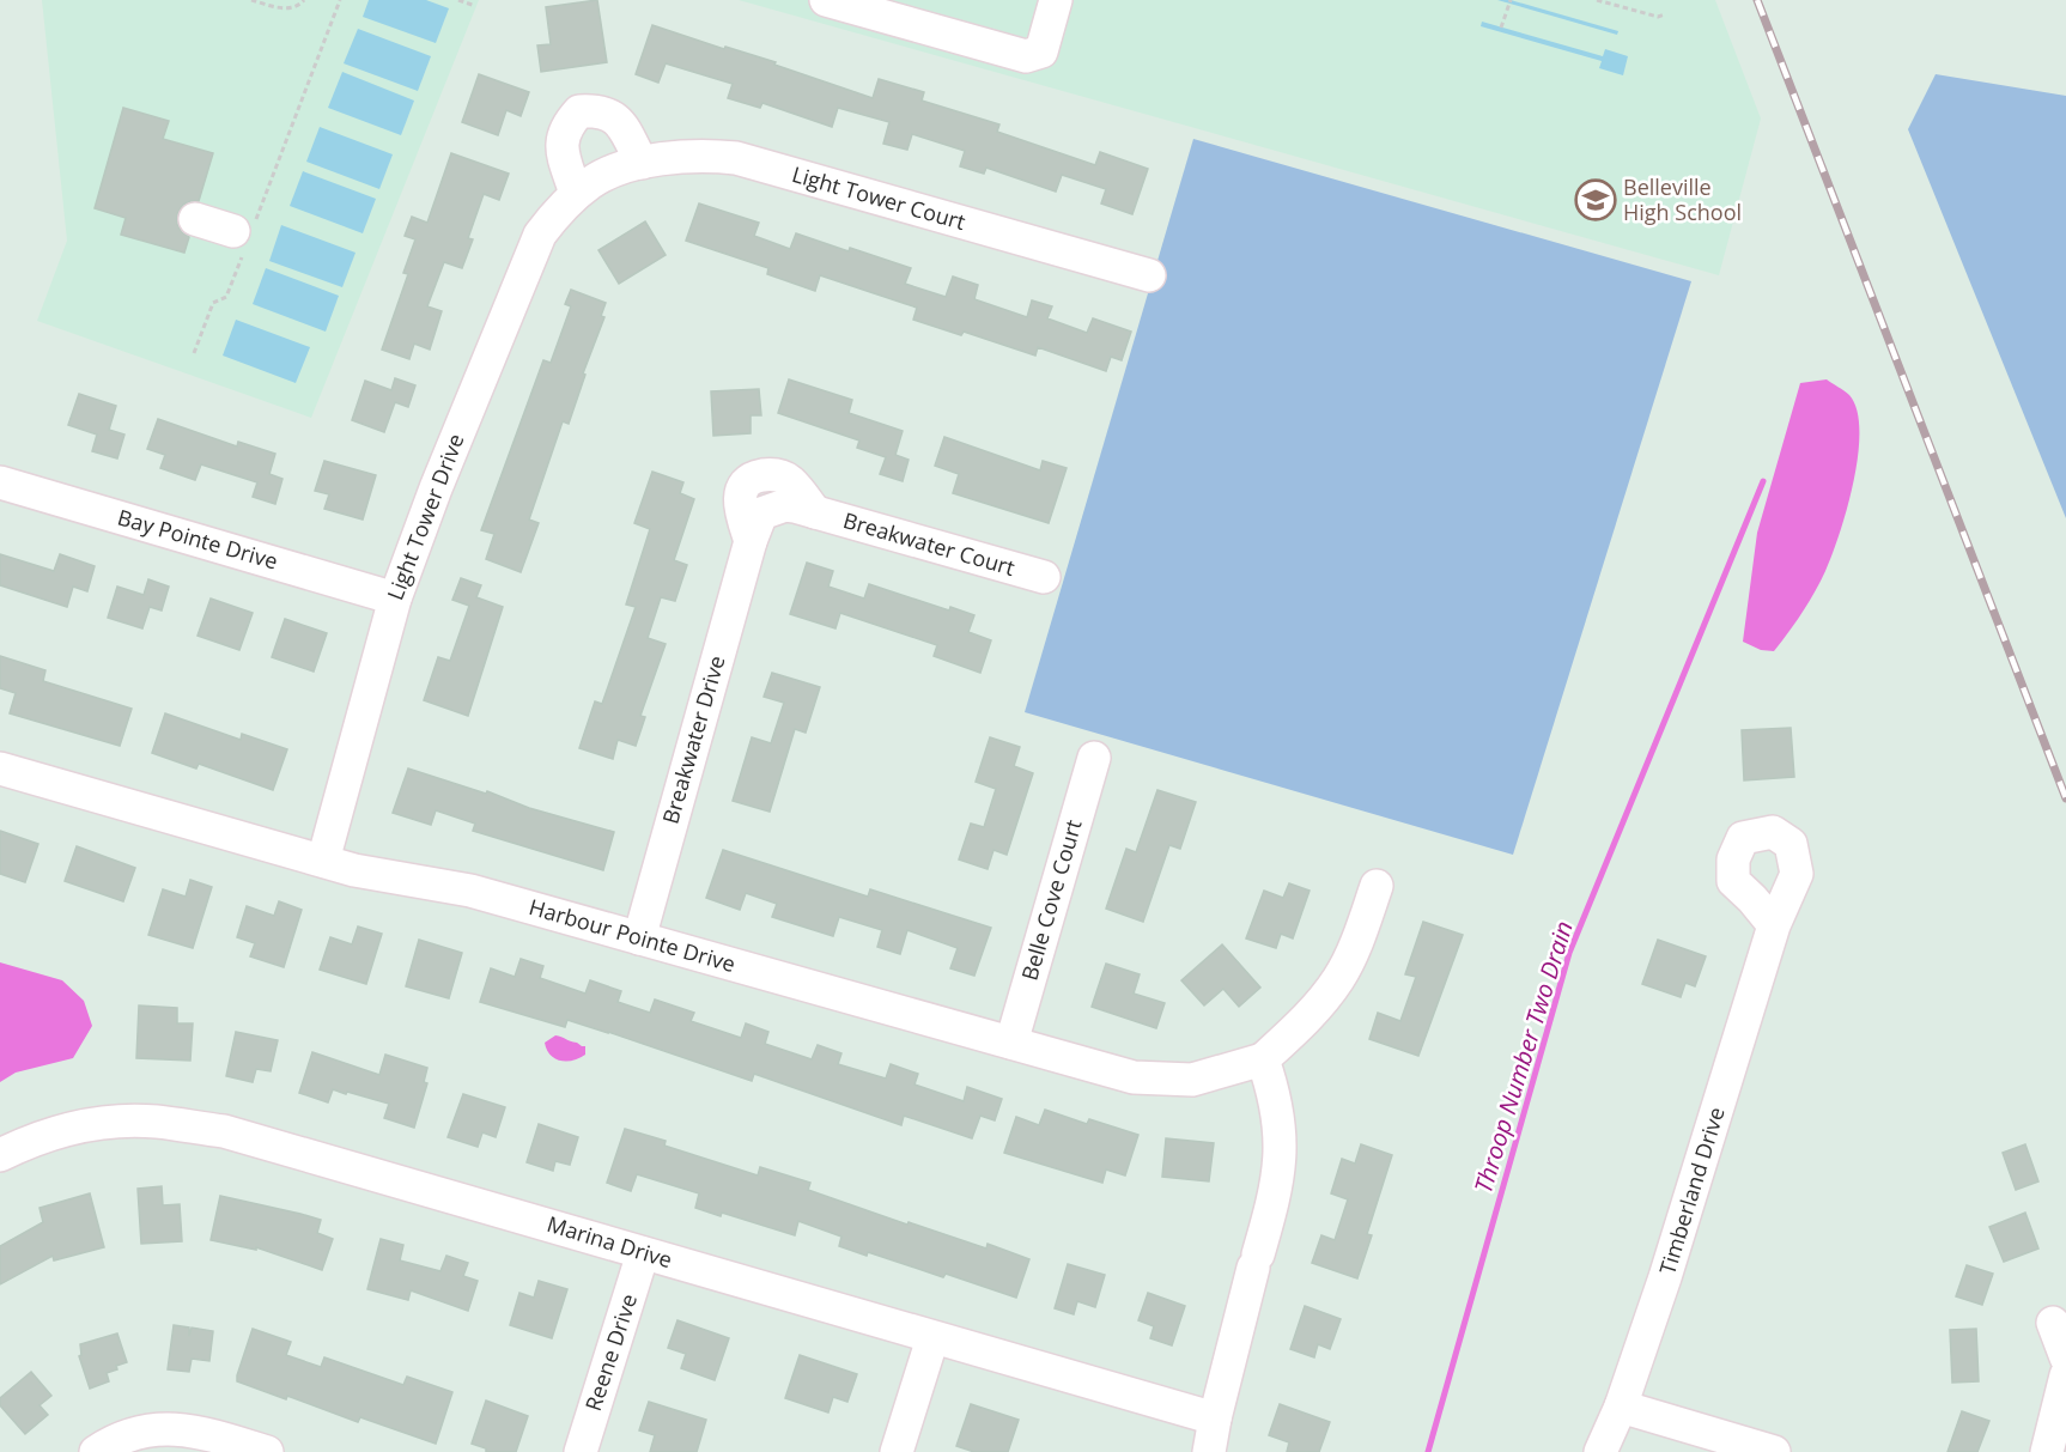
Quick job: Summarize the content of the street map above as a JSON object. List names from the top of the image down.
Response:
{
  "streets": {
    "street": [
      "Light Tower Court",
      "Light Tower Drive",
      "Bay Pointe Drive",
      "Breakwater Court",
      "Breakwater Drive",
      "Belle Cove Court",
      "Harbour Pointe Drive",
      "Timberland Drive",
      "Marina Drive",
      "Reene Drive"
    ]
  },
  "crossings": [
    ["Light Tower Court", "Light Tower Drive"],
    ["Light Tower Drive", "Bay Pointe Drive"],
    ["Light Tower Drive", "Harbour Pointe Drive"],
    ["Breakwater Court", "Breakwater Drive"],
    ["Breakwater Drive", "Harbour Pointe Drive"],
    ["Belle Cove Court", "Harbour Pointe Drive"],
    ["Marina Drive", "Reene Drive"]
  ],
  "water": ["Throop Number Two Drain"],
  "places": {
    "school or university": ["Belleville High School"]
  }
}
